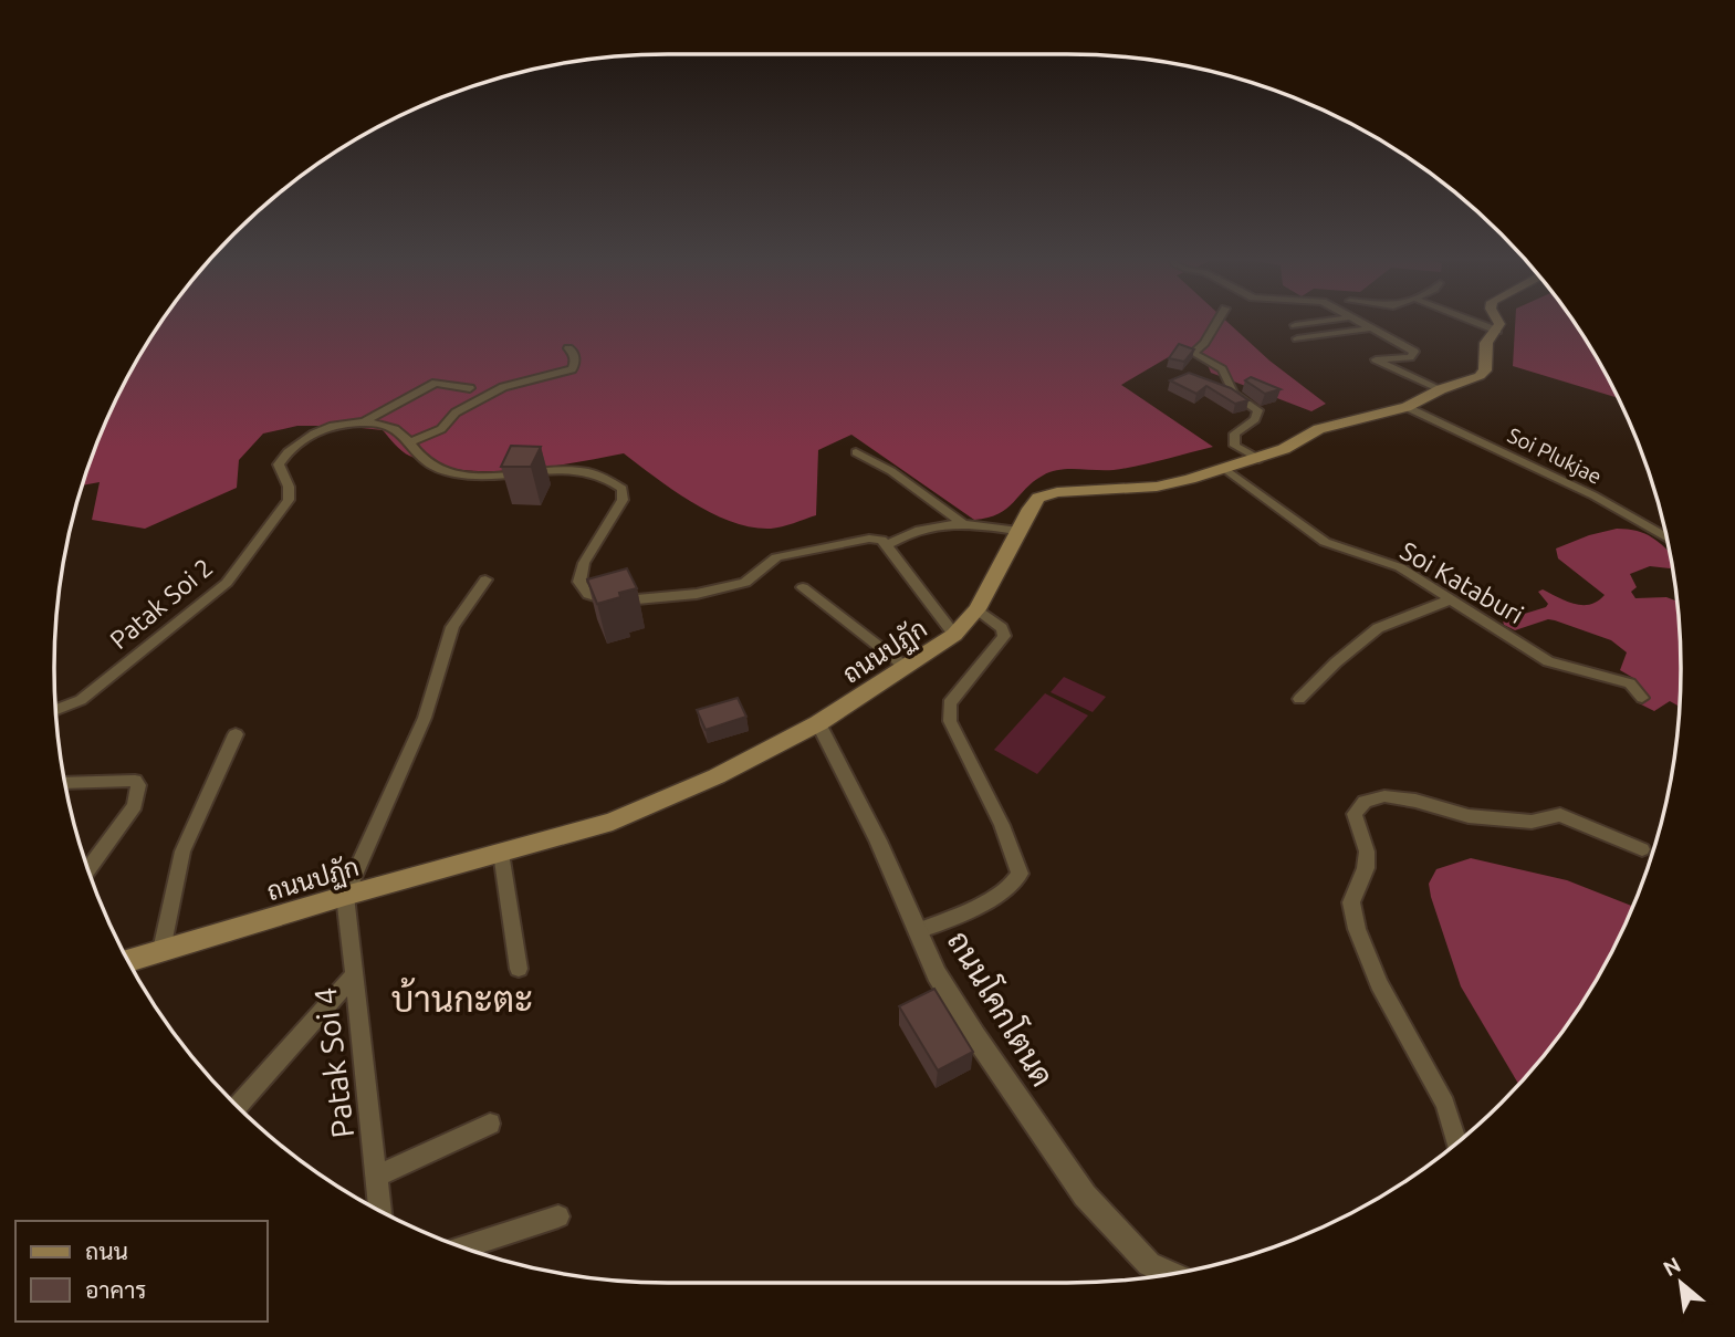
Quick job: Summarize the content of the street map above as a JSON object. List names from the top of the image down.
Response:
{
  "streets": {
    "main road": ["ถนนปฏัก"],
    "street": [
      "Soi Plukjae",
      "Soi Kataburi",
      "Patak Soi 2",
      "ถนนโคกโตนด",
      "Patak Soi 4"
    ]
  },
  "crossings": [
    ["Soi Plukjae", "ถนนปฏัก"],
    ["Soi Kataburi", "ถนนปฏัก"],
    ["ถนนปฏัก", "ถนนโคกโตนด"],
    ["ถนนปฏัก", "Patak Soi 4"]
  ],
  "districts": ["บ้านกะตะ"],
  "legend": ["ถนน", "อาคาร"],
  "north": "top left"
}
